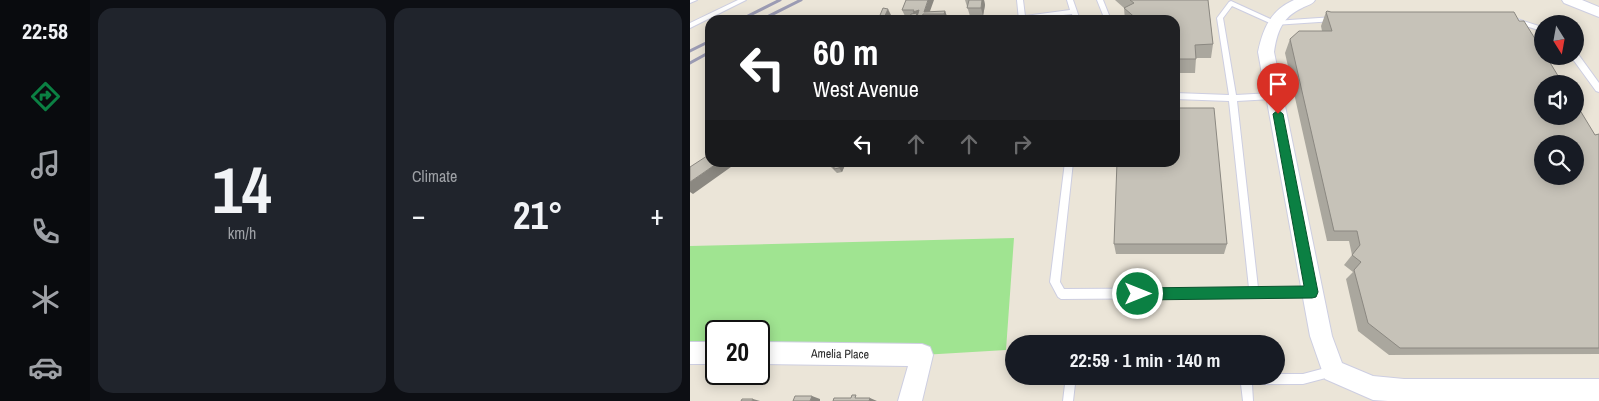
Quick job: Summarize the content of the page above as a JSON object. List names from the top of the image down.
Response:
{
  "streets": {
    "street": ["Amelia Place"]
  },
  "north": "bottom",
  "page": {
    "tabs": "22:58",
    "tile": [
      ["14", "km/h"],
      "Climate"
    ],
    "turn": ["60 m", "West Avenue"],
    "heat": ["−", "21°", "+"],
    "limit": "20",
    "trip": "22:59 · 1 min · 140 m"
  }
}
